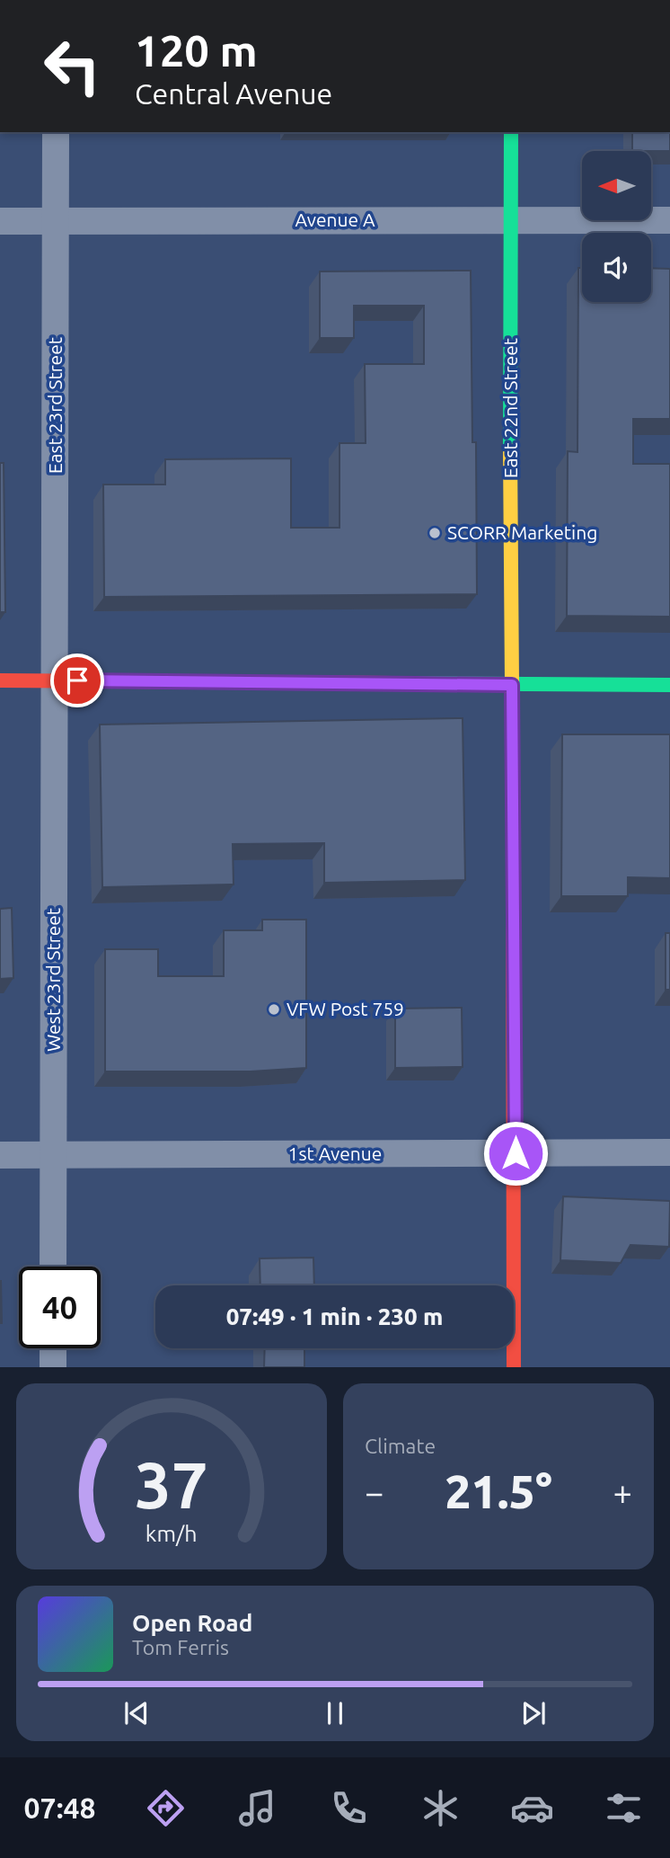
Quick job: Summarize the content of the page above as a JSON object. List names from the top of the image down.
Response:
{
  "streets": {
    "street": [
      "Avenue A",
      "East 23rd Street",
      "East 22nd Street",
      "West 23rd Street",
      "1st Avenue"
    ]
  },
  "crossings": [
    ["Avenue A", "East 23rd Street"],
    ["Avenue A", "East 22nd Street"],
    ["East 23rd Street", "West 23rd Street"],
    ["East 22nd Street", "1st Avenue"],
    ["West 23rd Street", "1st Avenue"]
  ],
  "places": ["SCORR Marketing", "VFW Post 759"],
  "north": "left",
  "page": {
    "turn": ["120 m", "Central Avenue"],
    "limit": "40",
    "trip": "07:49 · 1 min · 230 m",
    "tile": "Climate",
    "heat": ["−", "21.5°", "+"],
    "song": ["Open Road", "Tom Ferris"],
    "tabs": "07:48",
    "gauge": ["37", "km/h"]
  }
}
